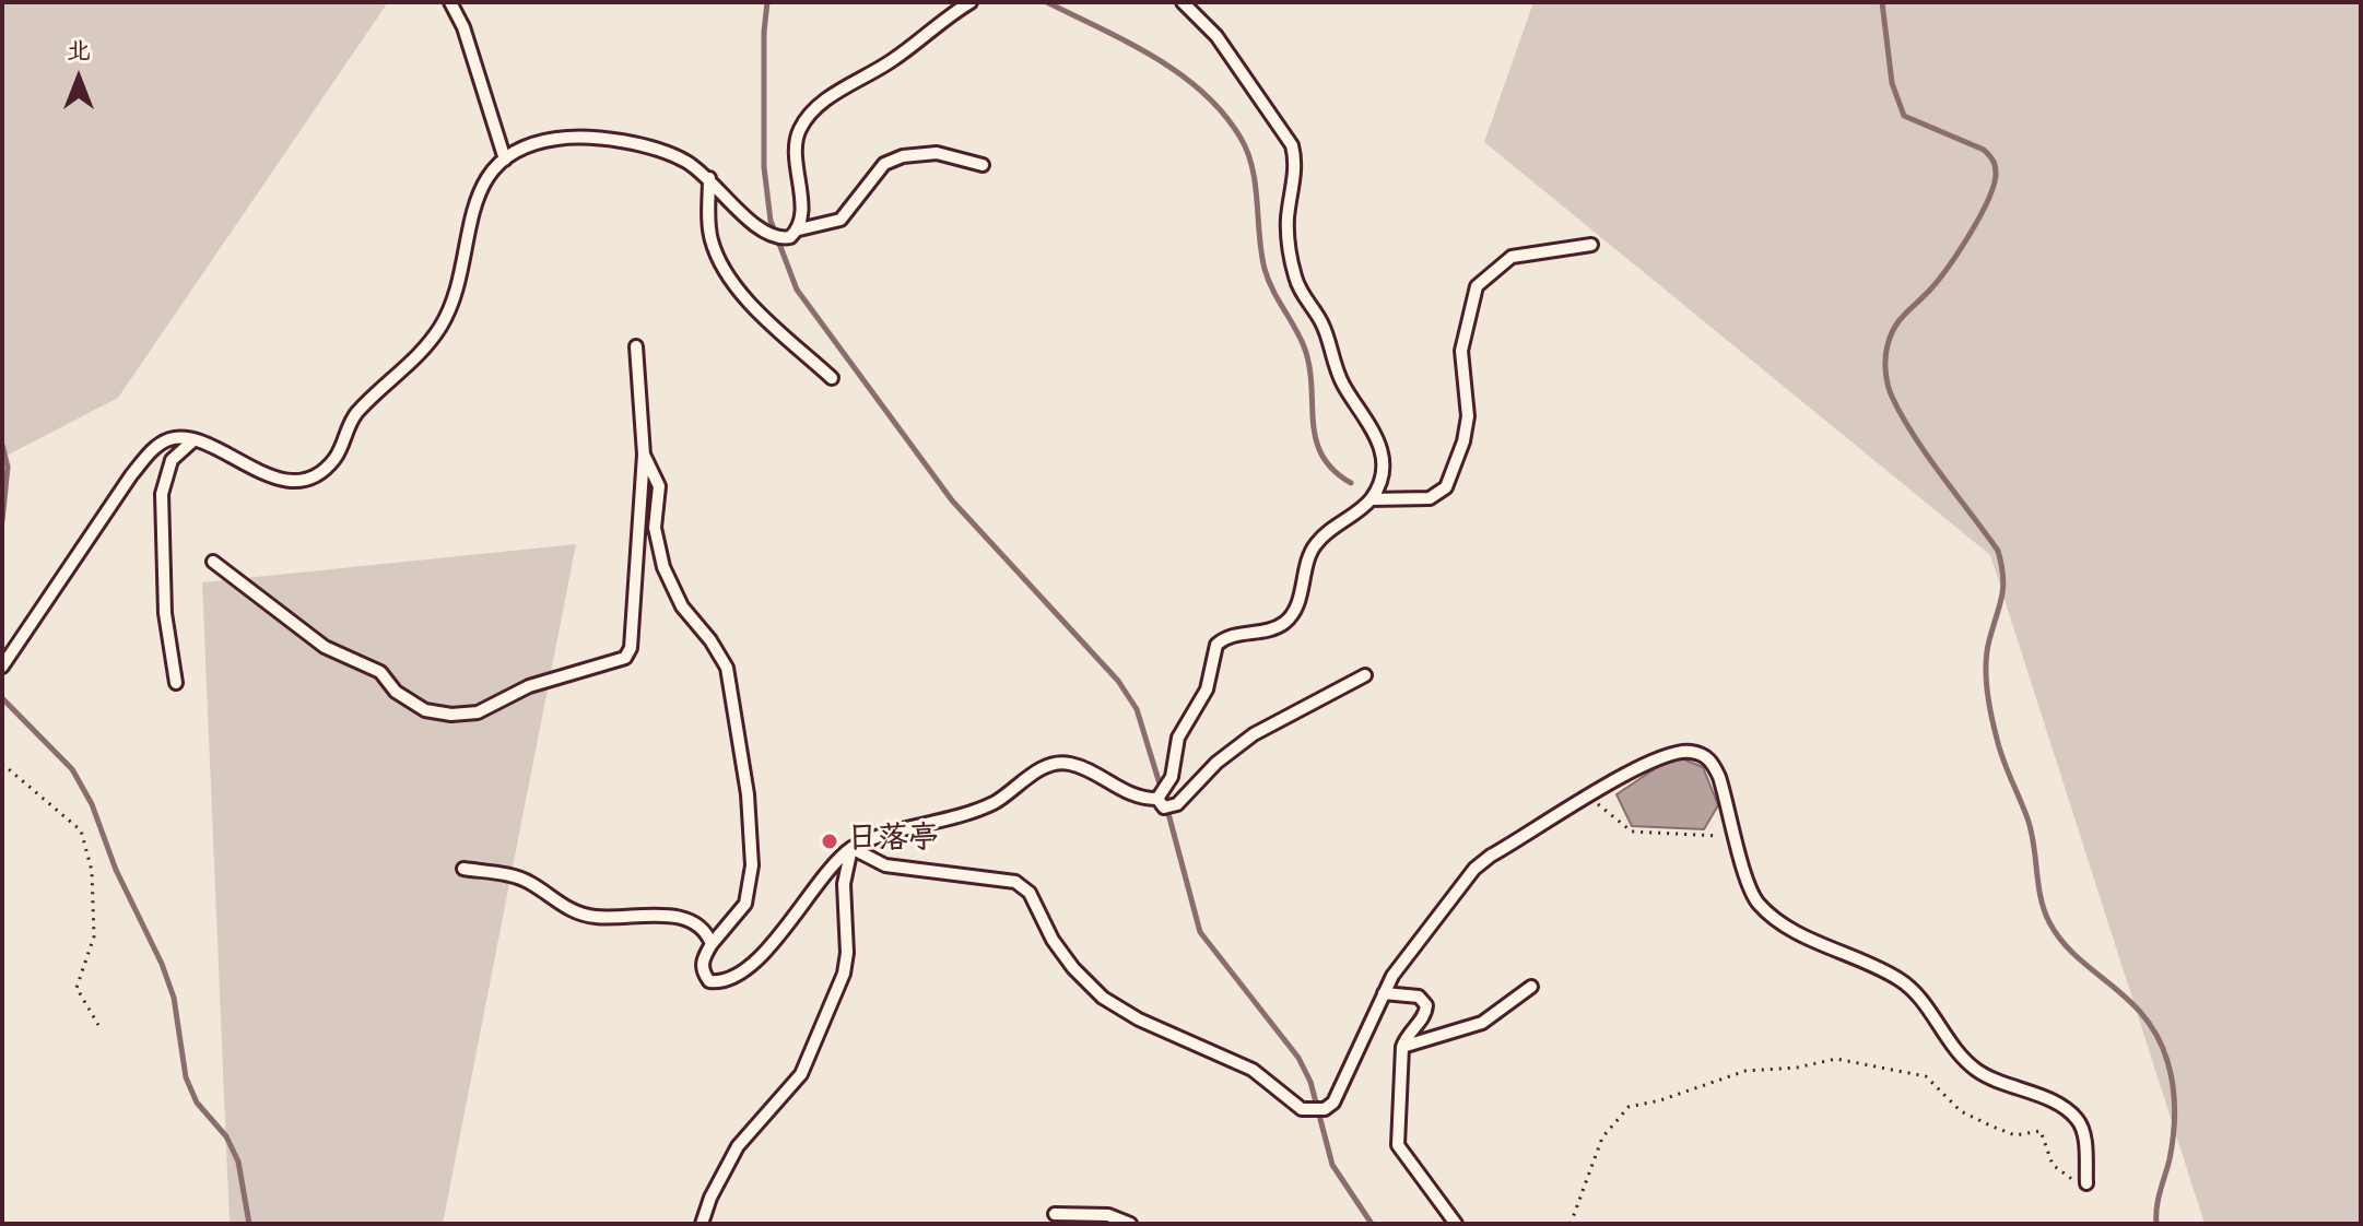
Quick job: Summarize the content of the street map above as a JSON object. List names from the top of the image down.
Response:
{
  "places": ["日落亭"],
  "north": "top"
}
